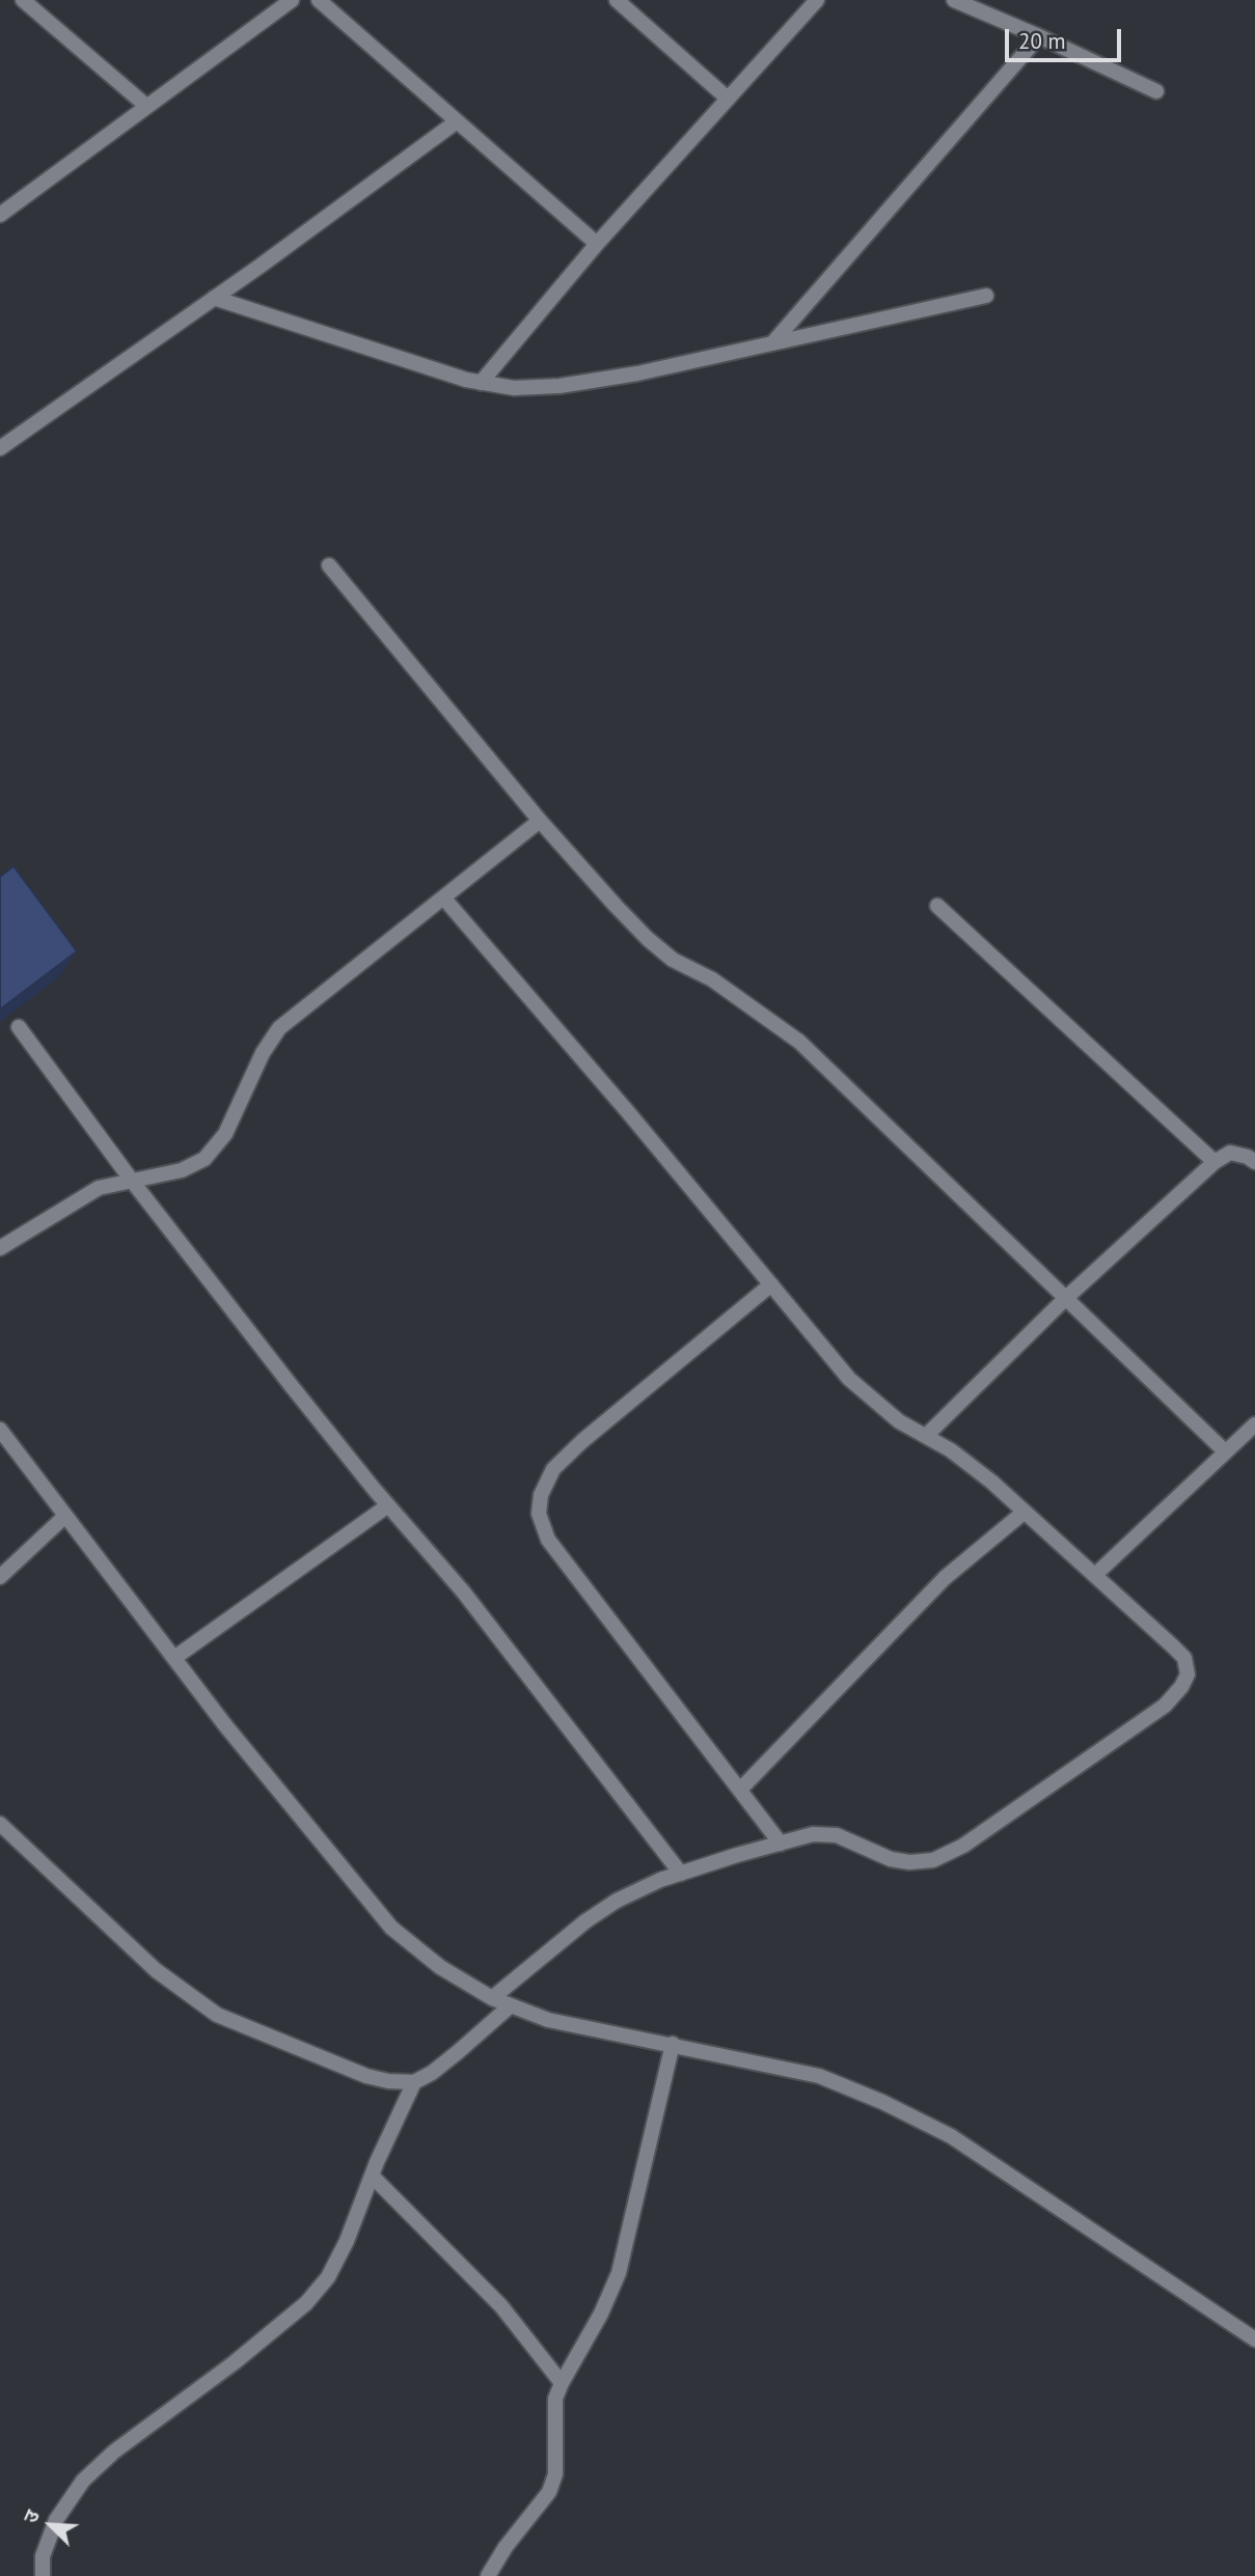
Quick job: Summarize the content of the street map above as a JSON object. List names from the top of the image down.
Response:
{
  "scale_bar": "20 m",
  "north": "top left"
}
